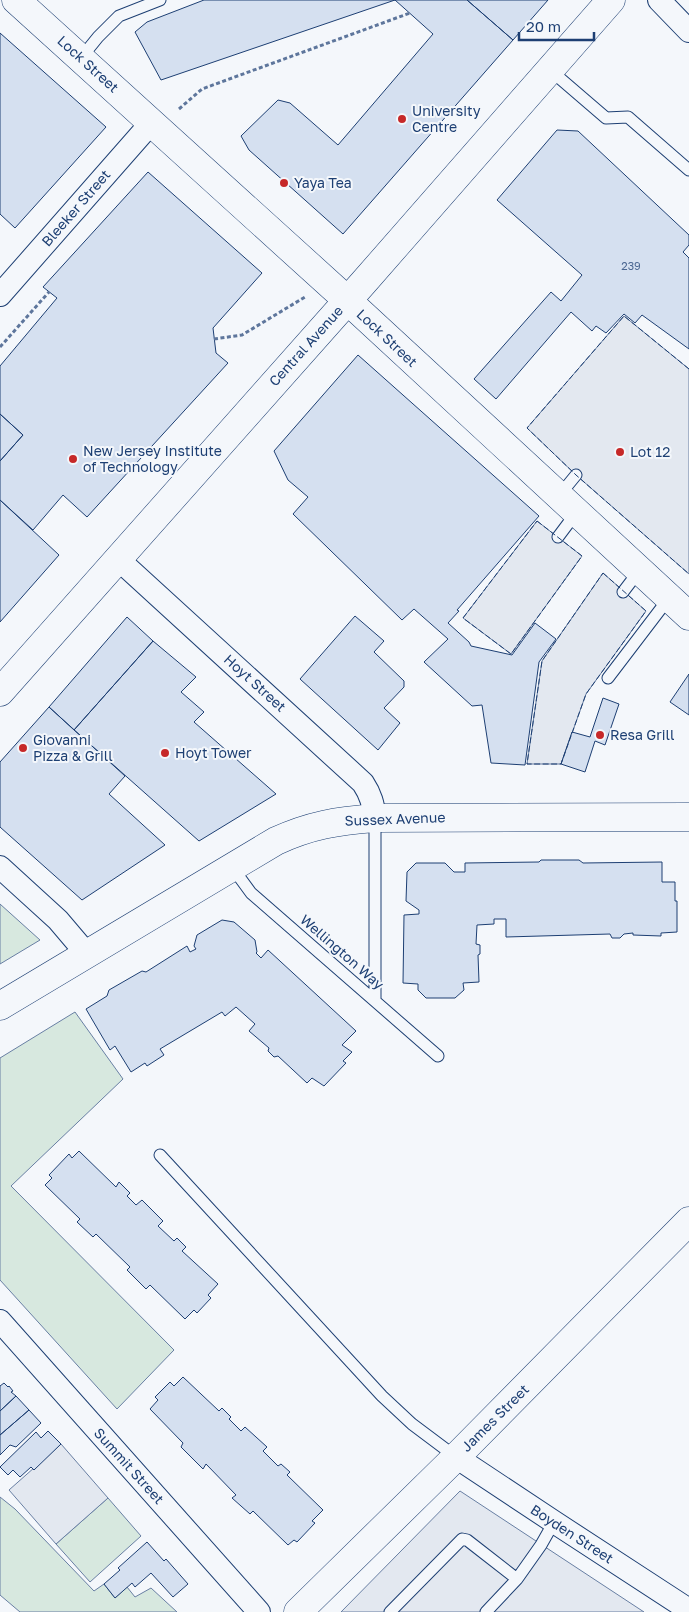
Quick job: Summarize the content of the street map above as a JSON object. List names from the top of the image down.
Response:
{
  "streets": {
    "main road": [
      "Lock Street",
      "Central Avenue",
      "Sussex Avenue",
      "James Street"
    ],
    "street": [
      "Bleeker Street",
      "Hoyt Street",
      "Summit Street",
      "Boyden Street"
    ],
    "lane": ["Wellington Way"]
  },
  "crossings": [
    ["Lock Street", "Bleeker Street"],
    ["Lock Street", "Central Avenue"],
    ["Central Avenue", "Hoyt Street"],
    ["Hoyt Street", "Sussex Avenue"],
    ["Sussex Avenue", "Wellington Way"],
    ["James Street", "Boyden Street"]
  ],
  "places": [
    "University Centre",
    "Yaya Tea",
    "Lot 12",
    "New Jersey Institute of Technology",
    "Resa Grill",
    "Giovanni Pizza & Grill",
    "Hoyt Tower"
  ],
  "house_numbers": ["239"],
  "scale_bar": "20 m"
}
